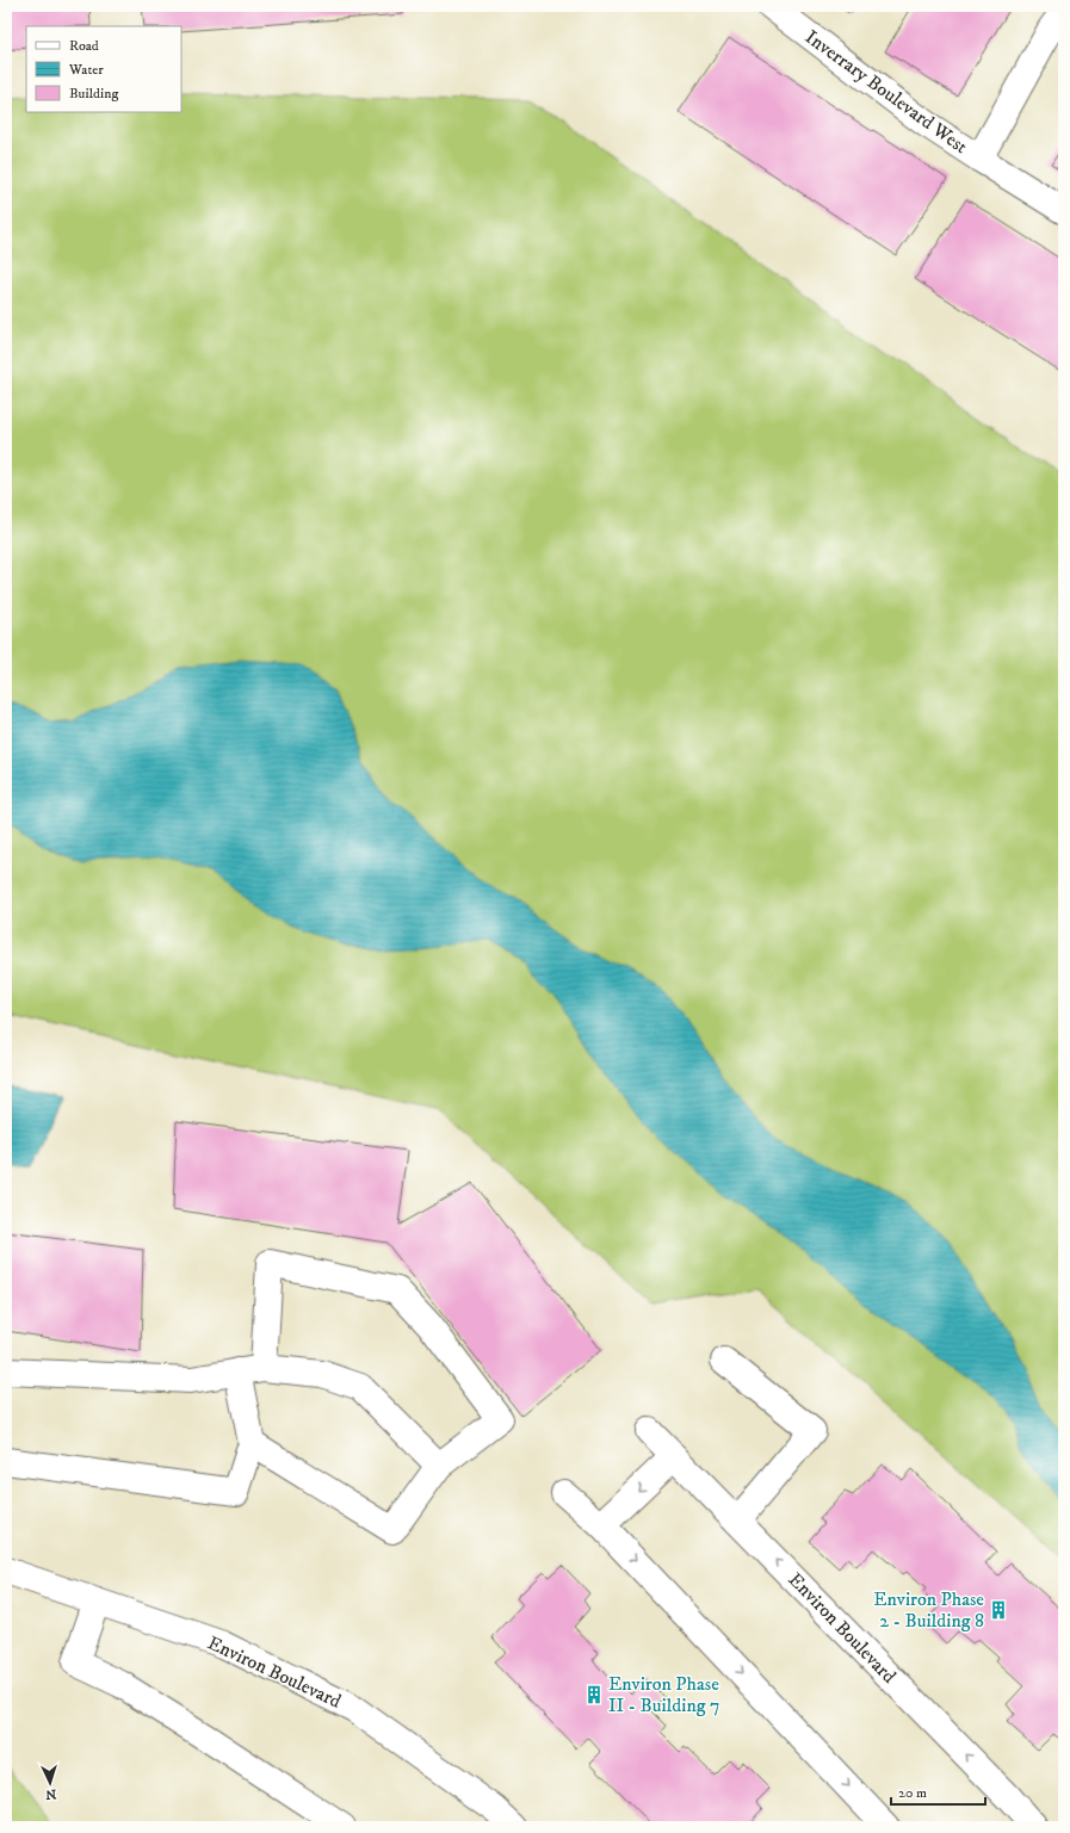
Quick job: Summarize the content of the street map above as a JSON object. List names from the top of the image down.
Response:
{
  "streets": {
    "street": ["Inverrary Boulevard West", "Environ Boulevard"]
  },
  "places": {
    "building": ["Environ Phase 2 - Building 8", "Environ Phase II - Building 7"]
  },
  "legend": ["Road", "Water", "Building"],
  "scale_bar": "20 m",
  "north": "bottom"
}
